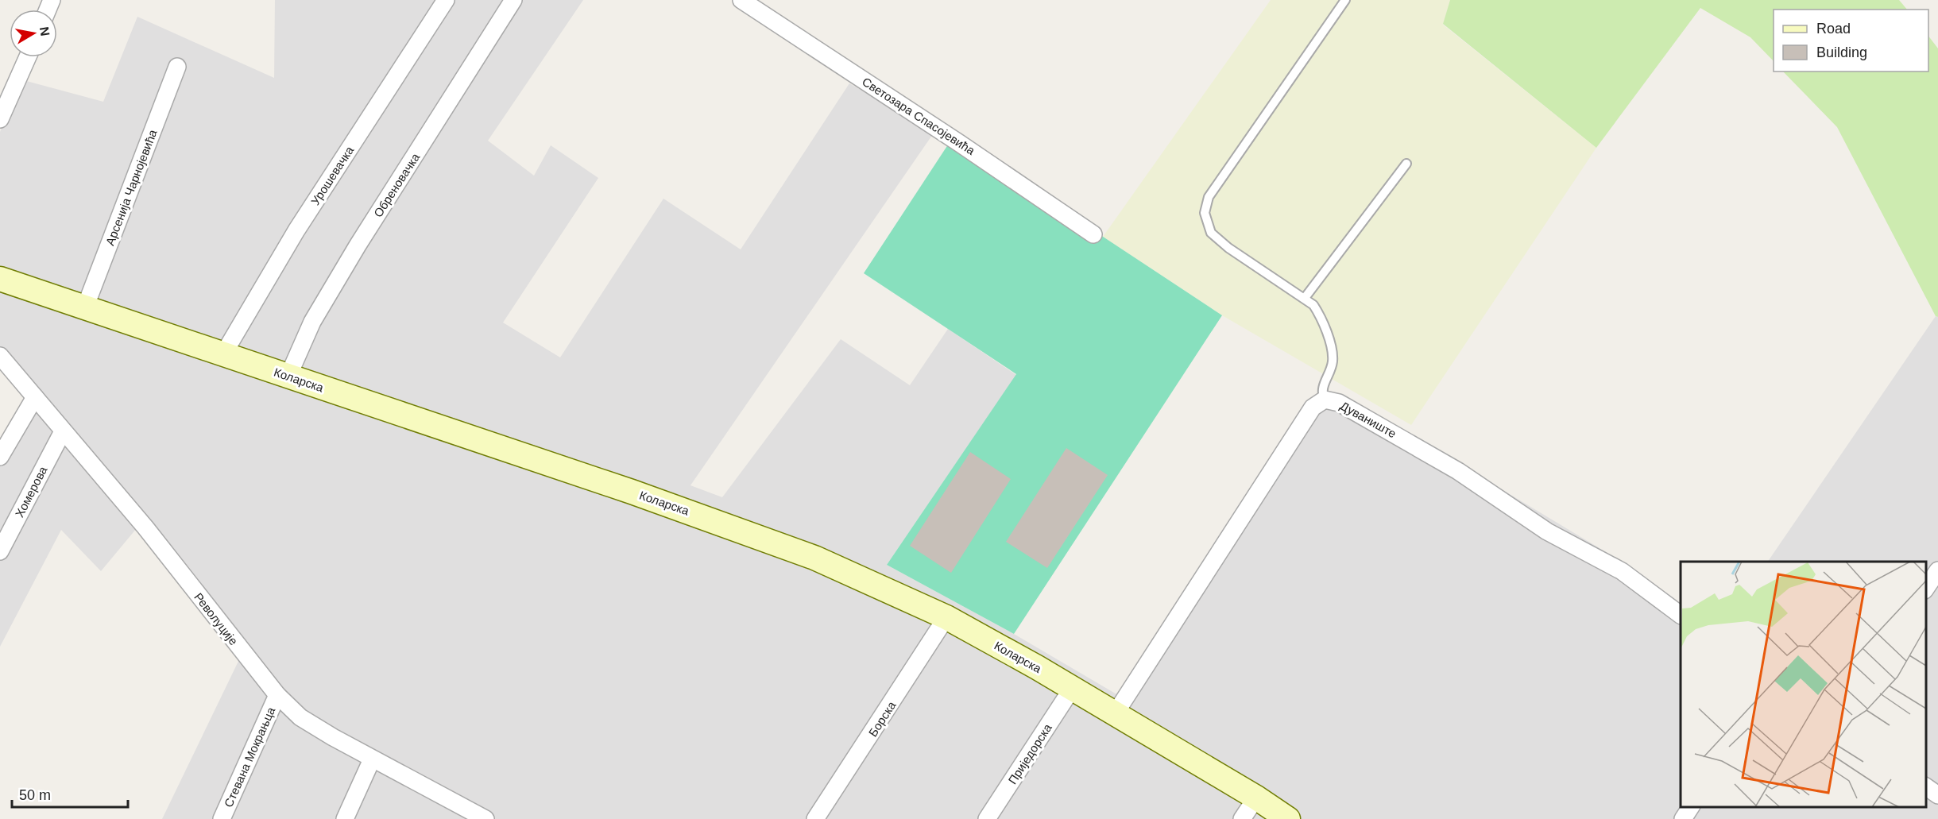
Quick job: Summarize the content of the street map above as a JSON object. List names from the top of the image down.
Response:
{
  "streets": {
    "main road": ["Коларска"],
    "street": [
      "Светозара Спасојевића",
      "Урошевачка",
      "Обреновачка",
      "Арсенија Чарнојевића",
      "Дуваниште",
      "Хомерова",
      "Револуције",
      "Борска",
      "Приједорска",
      "Стевана Мокрањца"
    ]
  },
  "crossings": [
    ["Урошевачка", "Коларска"],
    ["Обреновачка", "Коларска"],
    ["Арсенија Чарнојевића", "Коларска"],
    ["Коларска", "Дуваниште"],
    ["Коларска", "Борска"],
    ["Коларска", "Приједорска"],
    ["Хомерова", "Револуције"],
    ["Револуције", "Стевана Мокрањца"]
  ],
  "legend": ["Road", "Building"],
  "scale_bar": "50 m",
  "north": "right"
}
